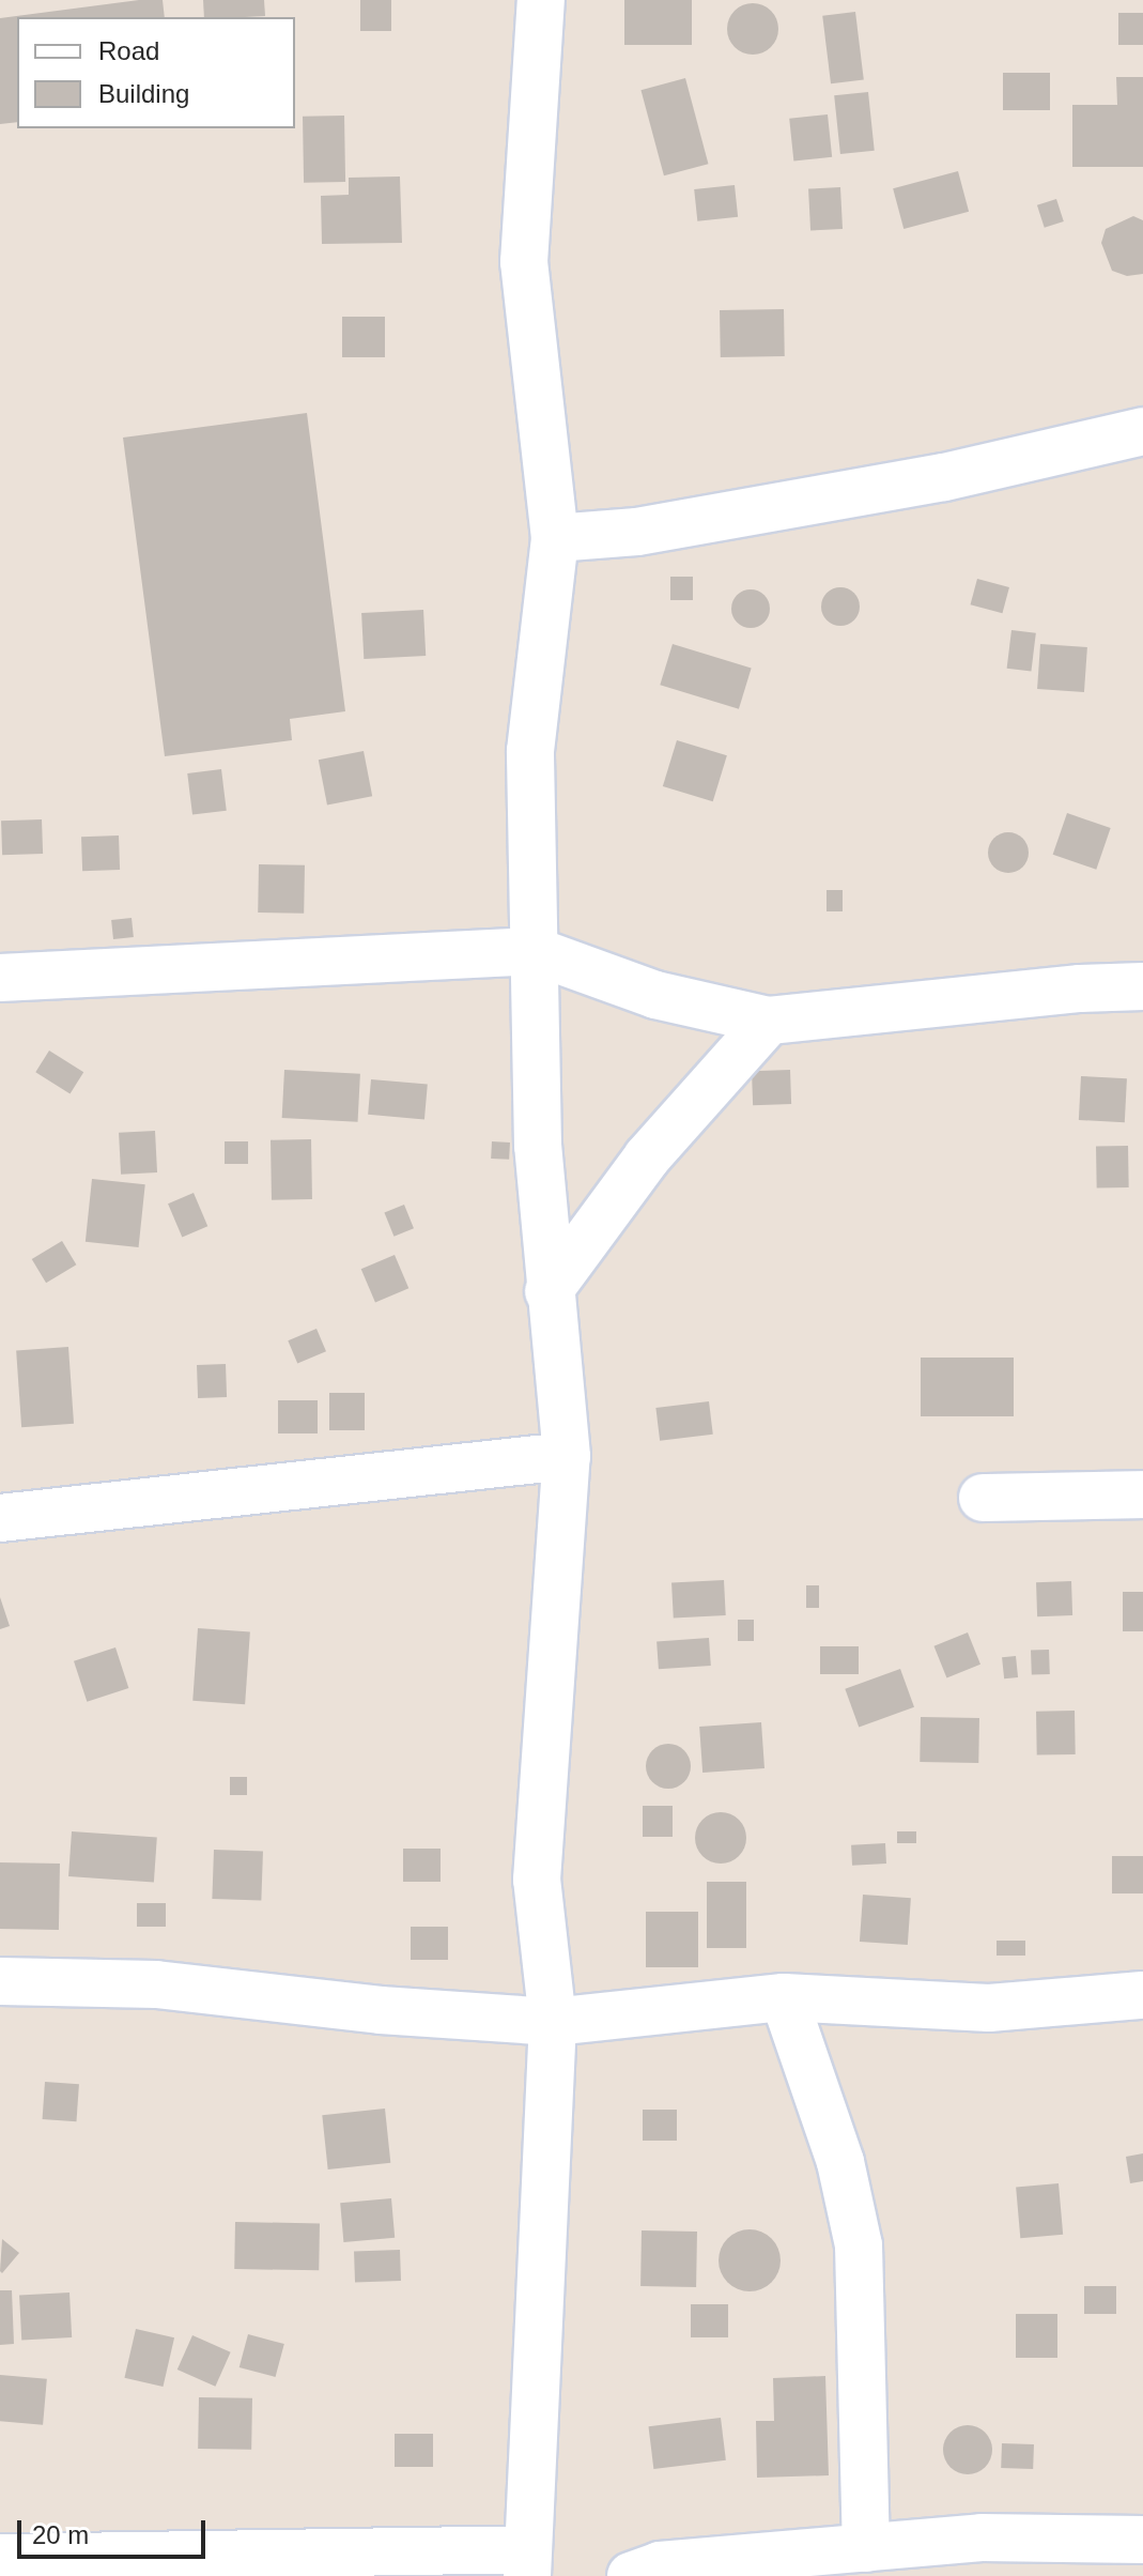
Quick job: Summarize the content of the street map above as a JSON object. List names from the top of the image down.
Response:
{
  "legend": ["Road", "Building"],
  "scale_bar": "20 m"
}
